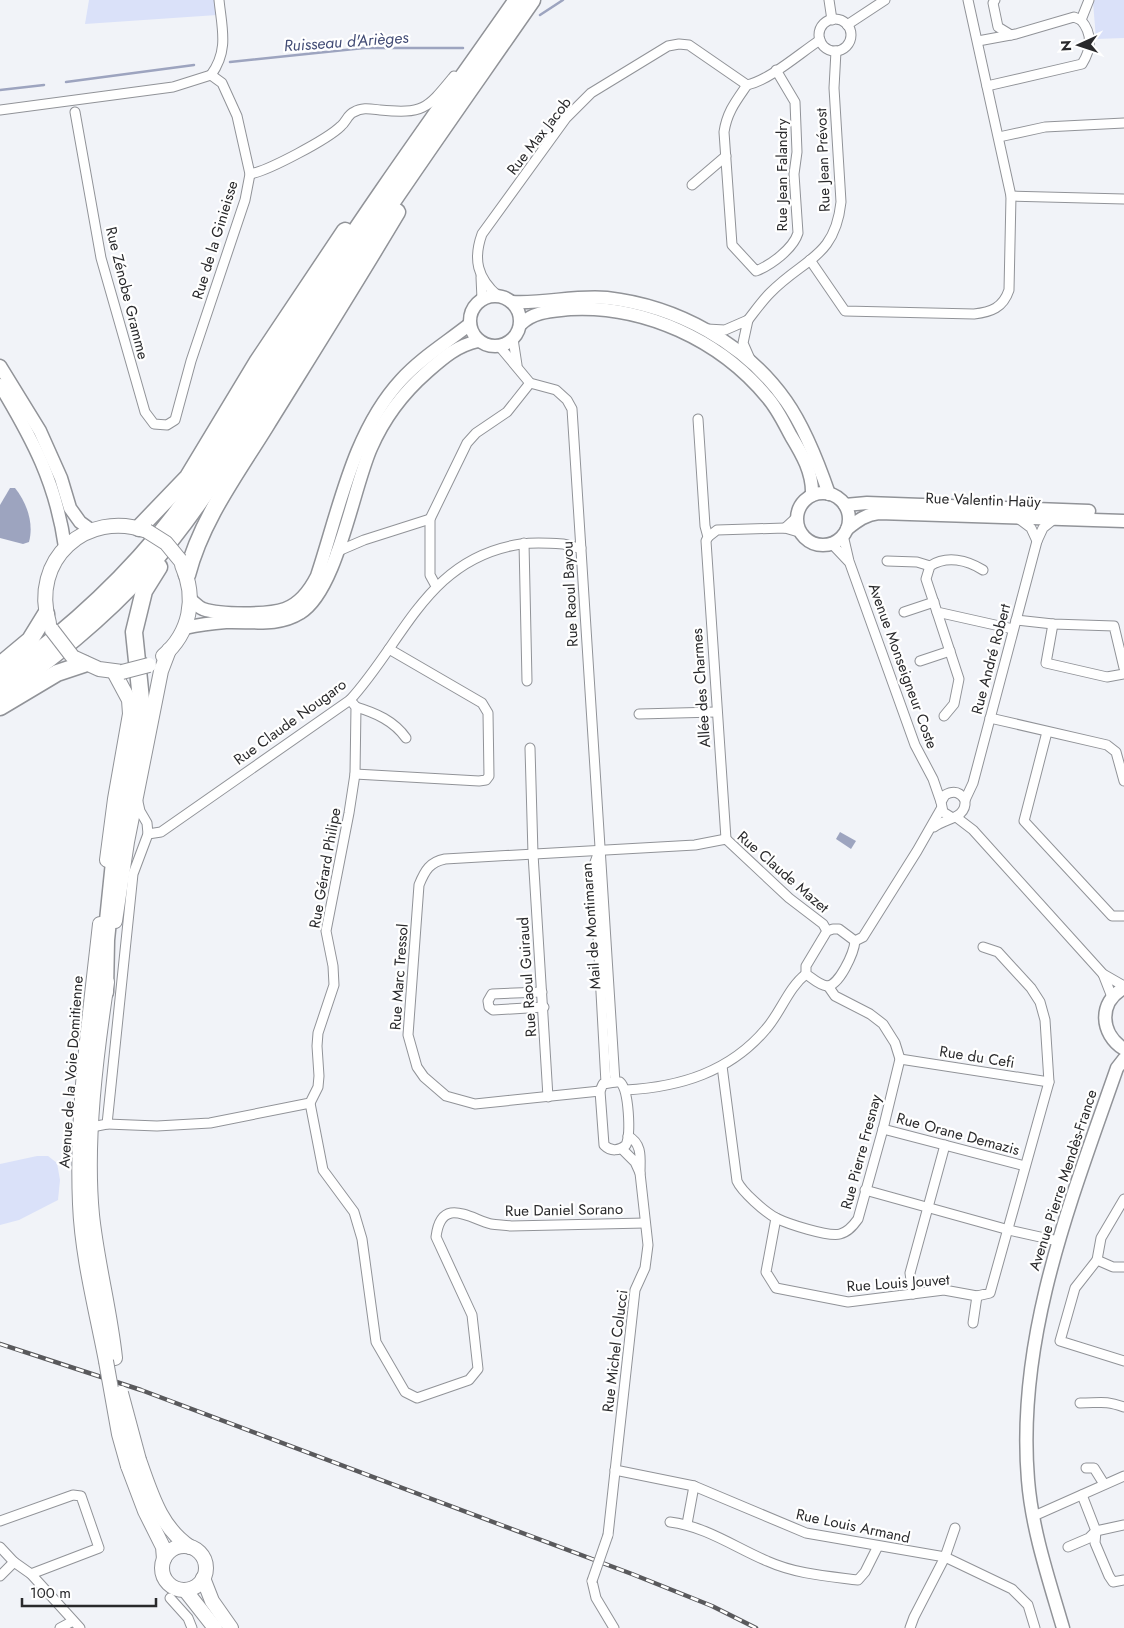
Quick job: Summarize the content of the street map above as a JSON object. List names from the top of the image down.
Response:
{
  "streets": {
    "main road": ["Avenue de la Voie Domitienne"],
    "street": [
      "Rue Max Jacob",
      "Rue Jean Prévost",
      "Rue Jean Falandry",
      "Rue de la Ginieisse",
      "Rue Zénobe Gramme",
      "Rue Valentin Haüy",
      "Rue Raoul Bayou",
      "Rue André Robert",
      "Avenue Monseigneur Coste",
      "Allée des Charmes",
      "Rue Claude Nougaro",
      "Rue Gérard Philipe",
      "Rue Claude Mazet",
      "Mail de Montimaran",
      "Rue Marc Tressol",
      "Rue Raoul Guiraud",
      "Rue du Cefi",
      "Rue Orane Demazis",
      "Rue Pierre Fresnay",
      "Avenue Pierre Mendès-France",
      "Rue Daniel Sorano",
      "Rue Louis Jouvet",
      "Rue Michel Colucci",
      "Rue Louis Armand"
    ]
  },
  "crossings": [
    ["Rue Max Jacob", "Rue Jean Falandry"],
    ["Rue de la Ginieisse", "Rue Zénobe Gramme"],
    ["Rue Valentin Haüy", "Rue André Robert"],
    ["Rue Valentin Haüy", "Avenue Monseigneur Coste"],
    ["Rue Raoul Bayou", "Rue Claude Nougaro"],
    ["Rue Raoul Bayou", "Rue Claude Mazet"],
    ["Rue Raoul Bayou", "Mail de Montimaran"],
    ["Rue Raoul Bayou", "Rue Marc Tressol"],
    ["Rue André Robert", "Avenue Monseigneur Coste"],
    ["Allée des Charmes", "Rue Claude Mazet"],
    ["Rue Claude Nougaro", "Rue Gérard Philipe"],
    ["Rue Claude Nougaro", "Avenue de la Voie Domitienne"],
    ["Rue Gérard Philipe", "Rue Daniel Sorano"],
    ["Rue Claude Mazet", "Mail de Montimaran"],
    ["Rue Claude Mazet", "Rue Marc Tressol"],
    ["Mail de Montimaran", "Rue Marc Tressol"],
    ["Rue Marc Tressol", "Rue Raoul Guiraud"],
    ["Rue du Cefi", "Rue Pierre Fresnay"],
    ["Rue Orane Demazis", "Rue Pierre Fresnay"],
    ["Rue Pierre Fresnay", "Rue Louis Jouvet"],
    ["Rue Daniel Sorano", "Rue Michel Colucci"],
    ["Rue Michel Colucci", "Rue Louis Armand"]
  ],
  "water": ["Ruisseau d'Arièges"],
  "scale_bar": "100 m",
  "north": "left"
}
